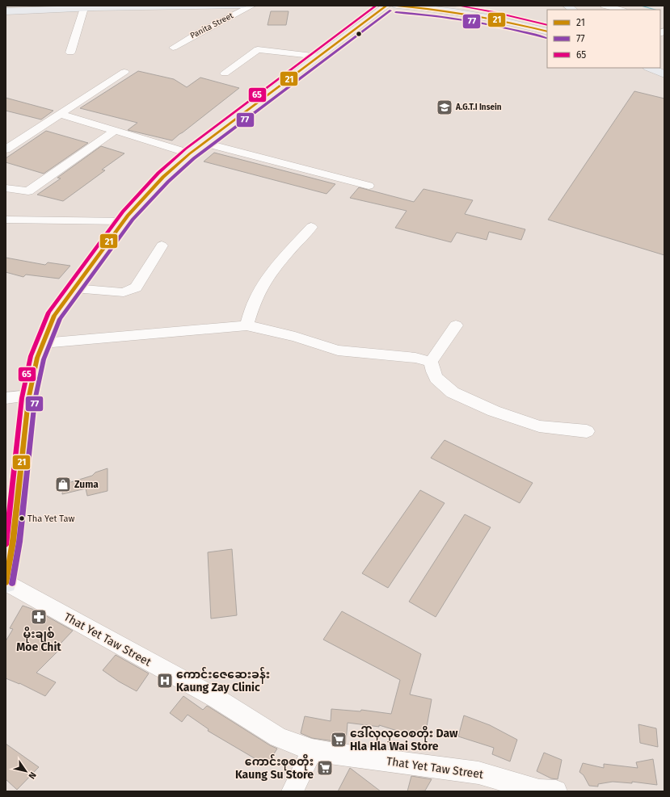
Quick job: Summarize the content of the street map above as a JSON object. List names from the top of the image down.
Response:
{
  "streets": {
    "street": ["Panita Street", "That Yet Taw Street"]
  },
  "places": {
    "school or university": ["A.G.T.I Insein"],
    "shop": ["Zuma"],
    "other": ["Tha Yet Taw"],
    "pharmacy": ["မိုးချစ် Moe Chit"],
    "hospital": ["ကောင်းဇေဆေးခန်း Kaung Zay Clinic"],
    "supermarket": ["ဒေါ်လှလှဝေစတိုး Daw Hla Hla Wai Store", "ကောင်းစုစတိုး Kaung Su Store"]
  },
  "lines": ["transit line 21", "transit line 65", "transit line 77"],
  "legend": ["21", "77", "65"],
  "north": "bottom right"
}
